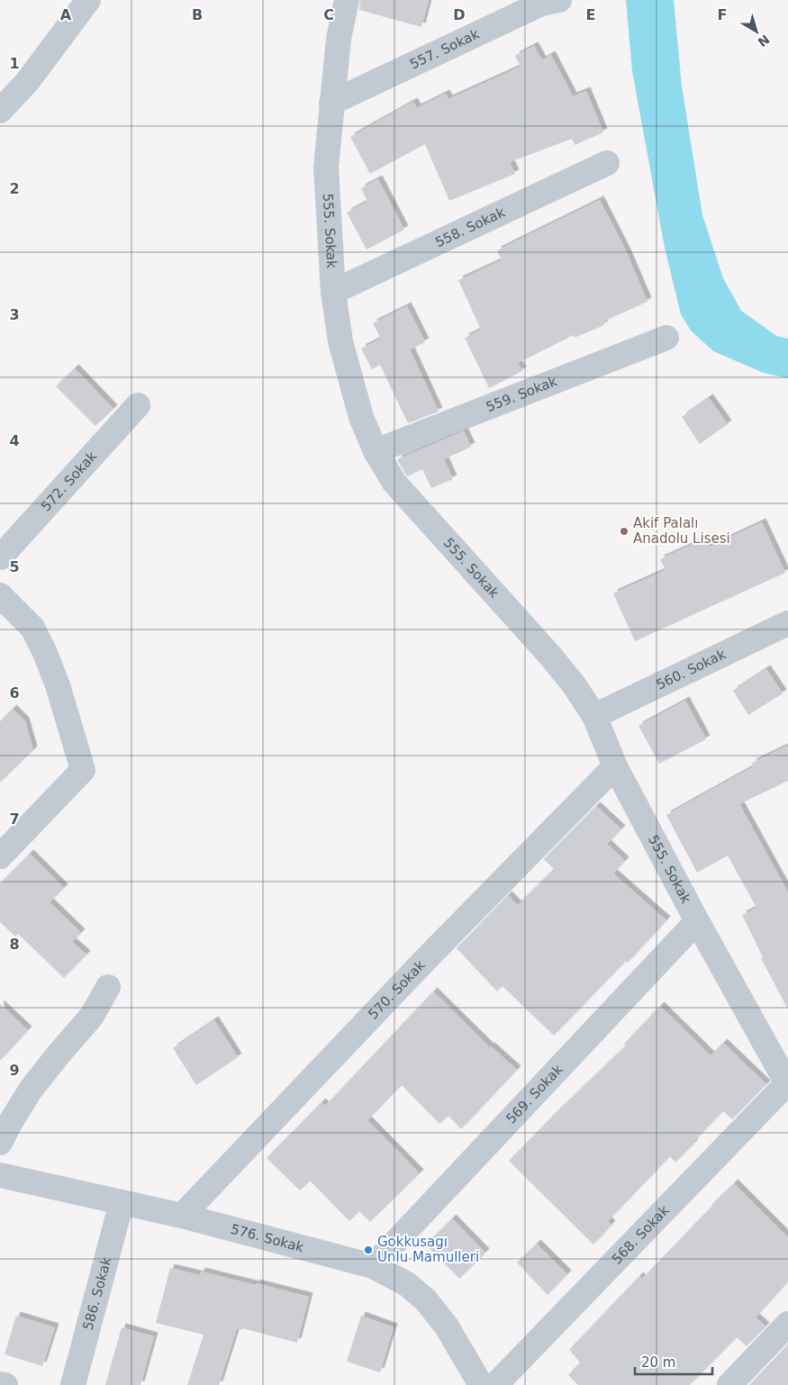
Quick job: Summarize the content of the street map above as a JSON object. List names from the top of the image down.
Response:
{
  "streets": {
    "street": [
      "557. Sokak",
      "558. Sokak",
      "555. Sokak",
      "559. Sokak",
      "572. Sokak",
      "560. Sokak",
      "570. Sokak",
      "569. Sokak",
      "568. Sokak",
      "576. Sokak",
      "586. Sokak"
    ]
  },
  "crossings": [
    ["557. Sokak", "555. Sokak"],
    ["558. Sokak", "555. Sokak"],
    ["555. Sokak", "559. Sokak"],
    ["555. Sokak", "560. Sokak"],
    ["555. Sokak", "570. Sokak"],
    ["555. Sokak", "569. Sokak"],
    ["555. Sokak", "568. Sokak"],
    ["570. Sokak", "576. Sokak"],
    ["569. Sokak", "576. Sokak"],
    ["576. Sokak", "586. Sokak"]
  ],
  "places": ["Akif Palalı Anadolu Lisesi", "Gokkusagı Unlu Mamulleri"],
  "scale_bar": "20 m",
  "north": "bottom right",
  "grid": {
    "columns": [
      "A",
      "B",
      "C",
      "D",
      "E",
      "F"
    ],
    "rows": [
      "1",
      "2",
      "3",
      "4",
      "5",
      "6",
      "7",
      "8",
      "9"
    ]
  }
}
